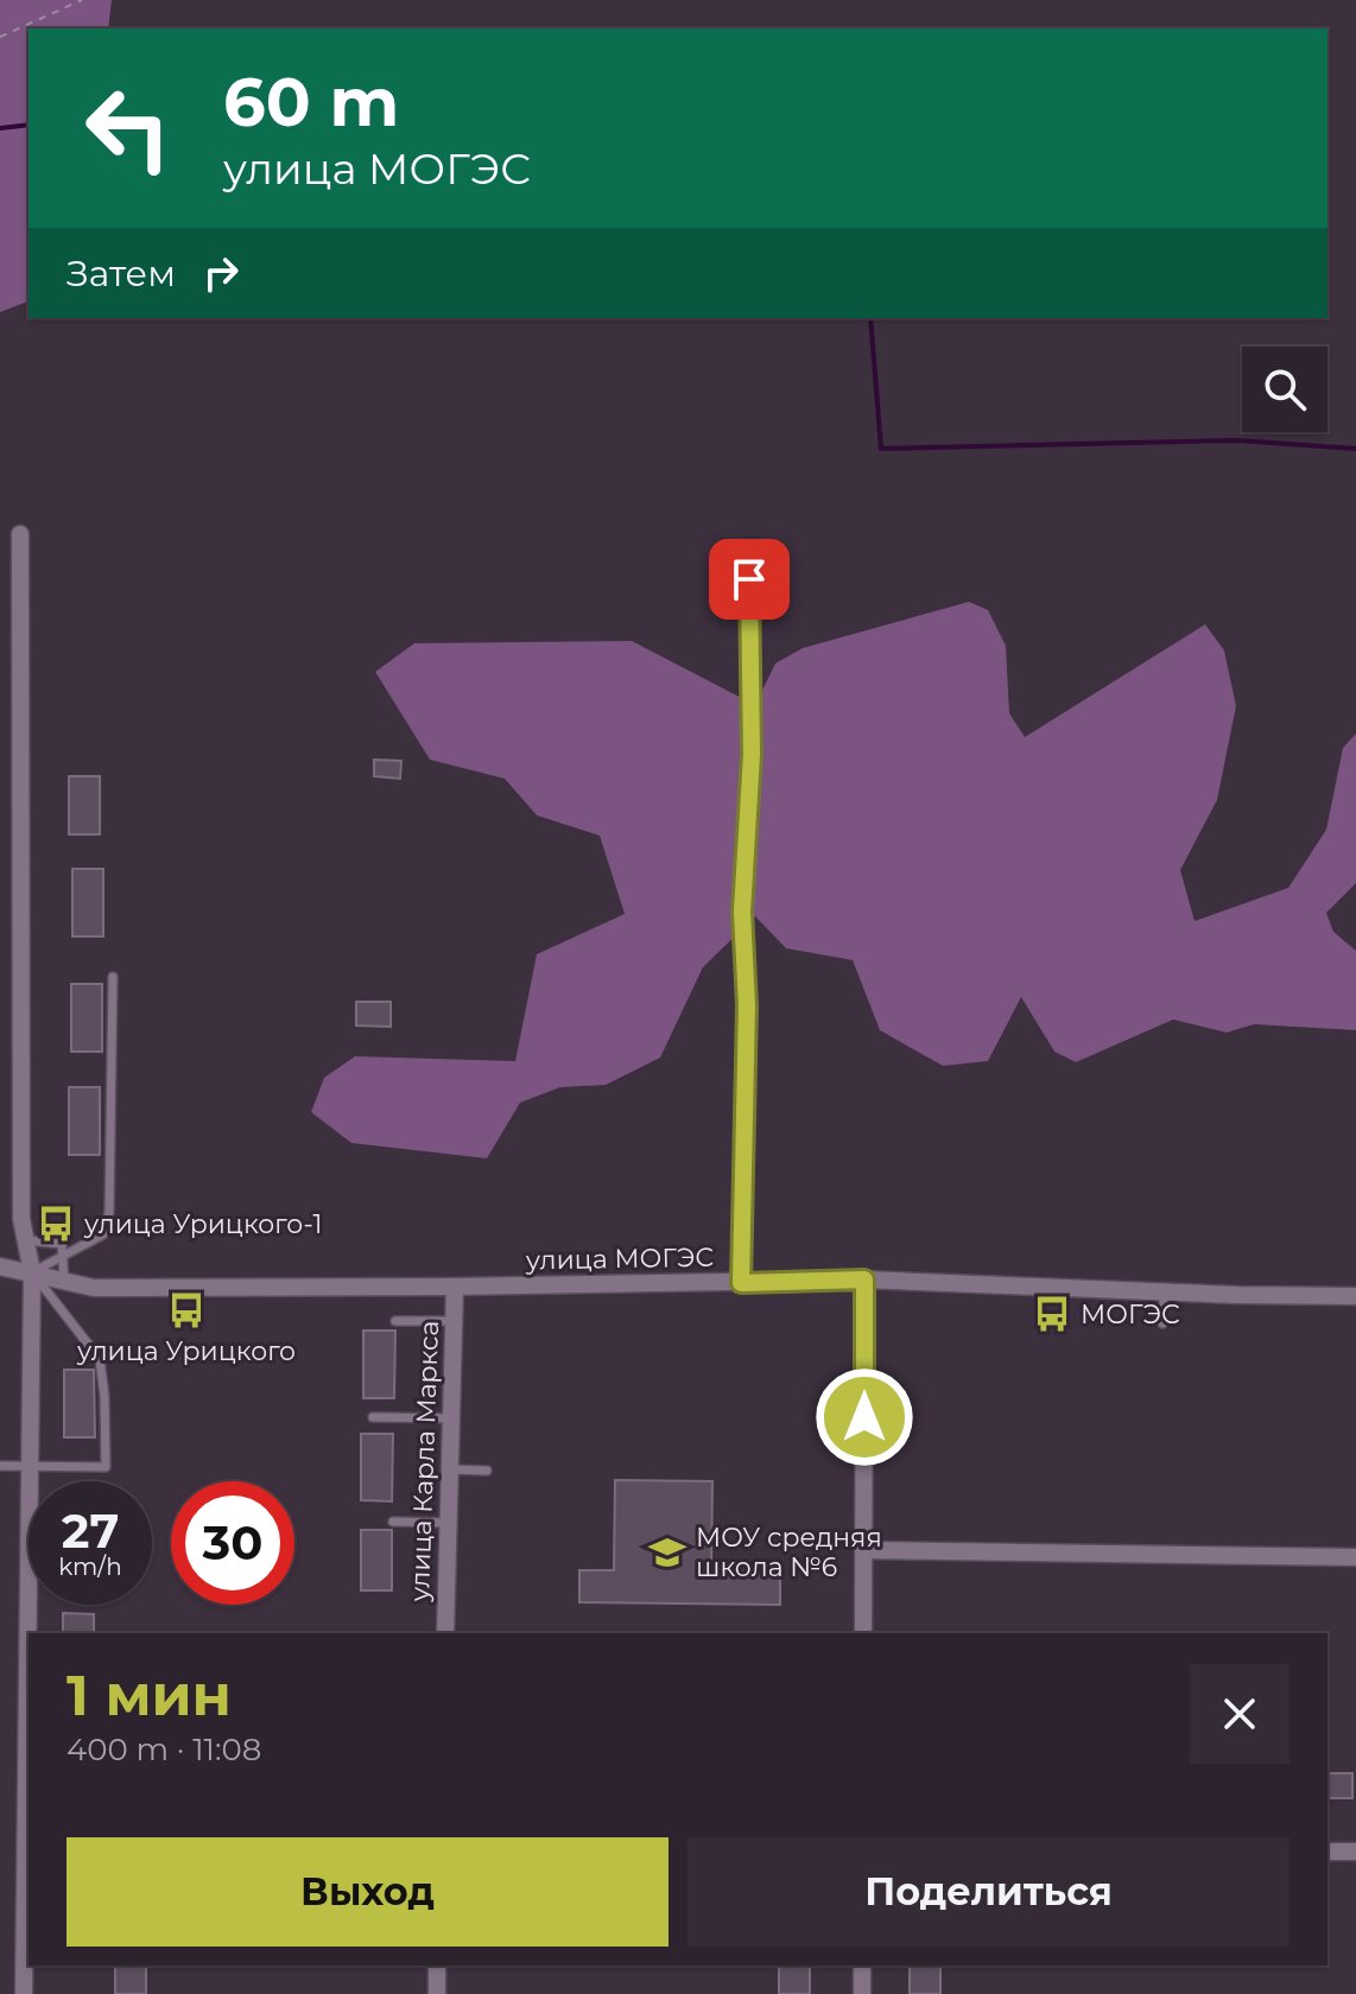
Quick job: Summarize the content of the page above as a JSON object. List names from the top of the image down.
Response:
{
  "streets": {
    "street": ["улица МОГЭС", "улица Карла Маркса"]
  },
  "crossings": [
    ["улица МОГЭС", "улица Карла Маркса"]
  ],
  "places": {
    "bus stop": ["улица Урицкого-1", "улица Урицкого", "МОГЭС"],
    "school or university": ["МОУ средняя школа №6"]
  },
  "page": {
    "turn": ["60 m", "улица МОГЭС"],
    "then": "Затем",
    "speed": "27 km/h",
    "limit": "30",
    "heading": ["1 мин", "400 m · 11:08"],
    "buttons": ["Выход", "Поделиться"]
  }
}
